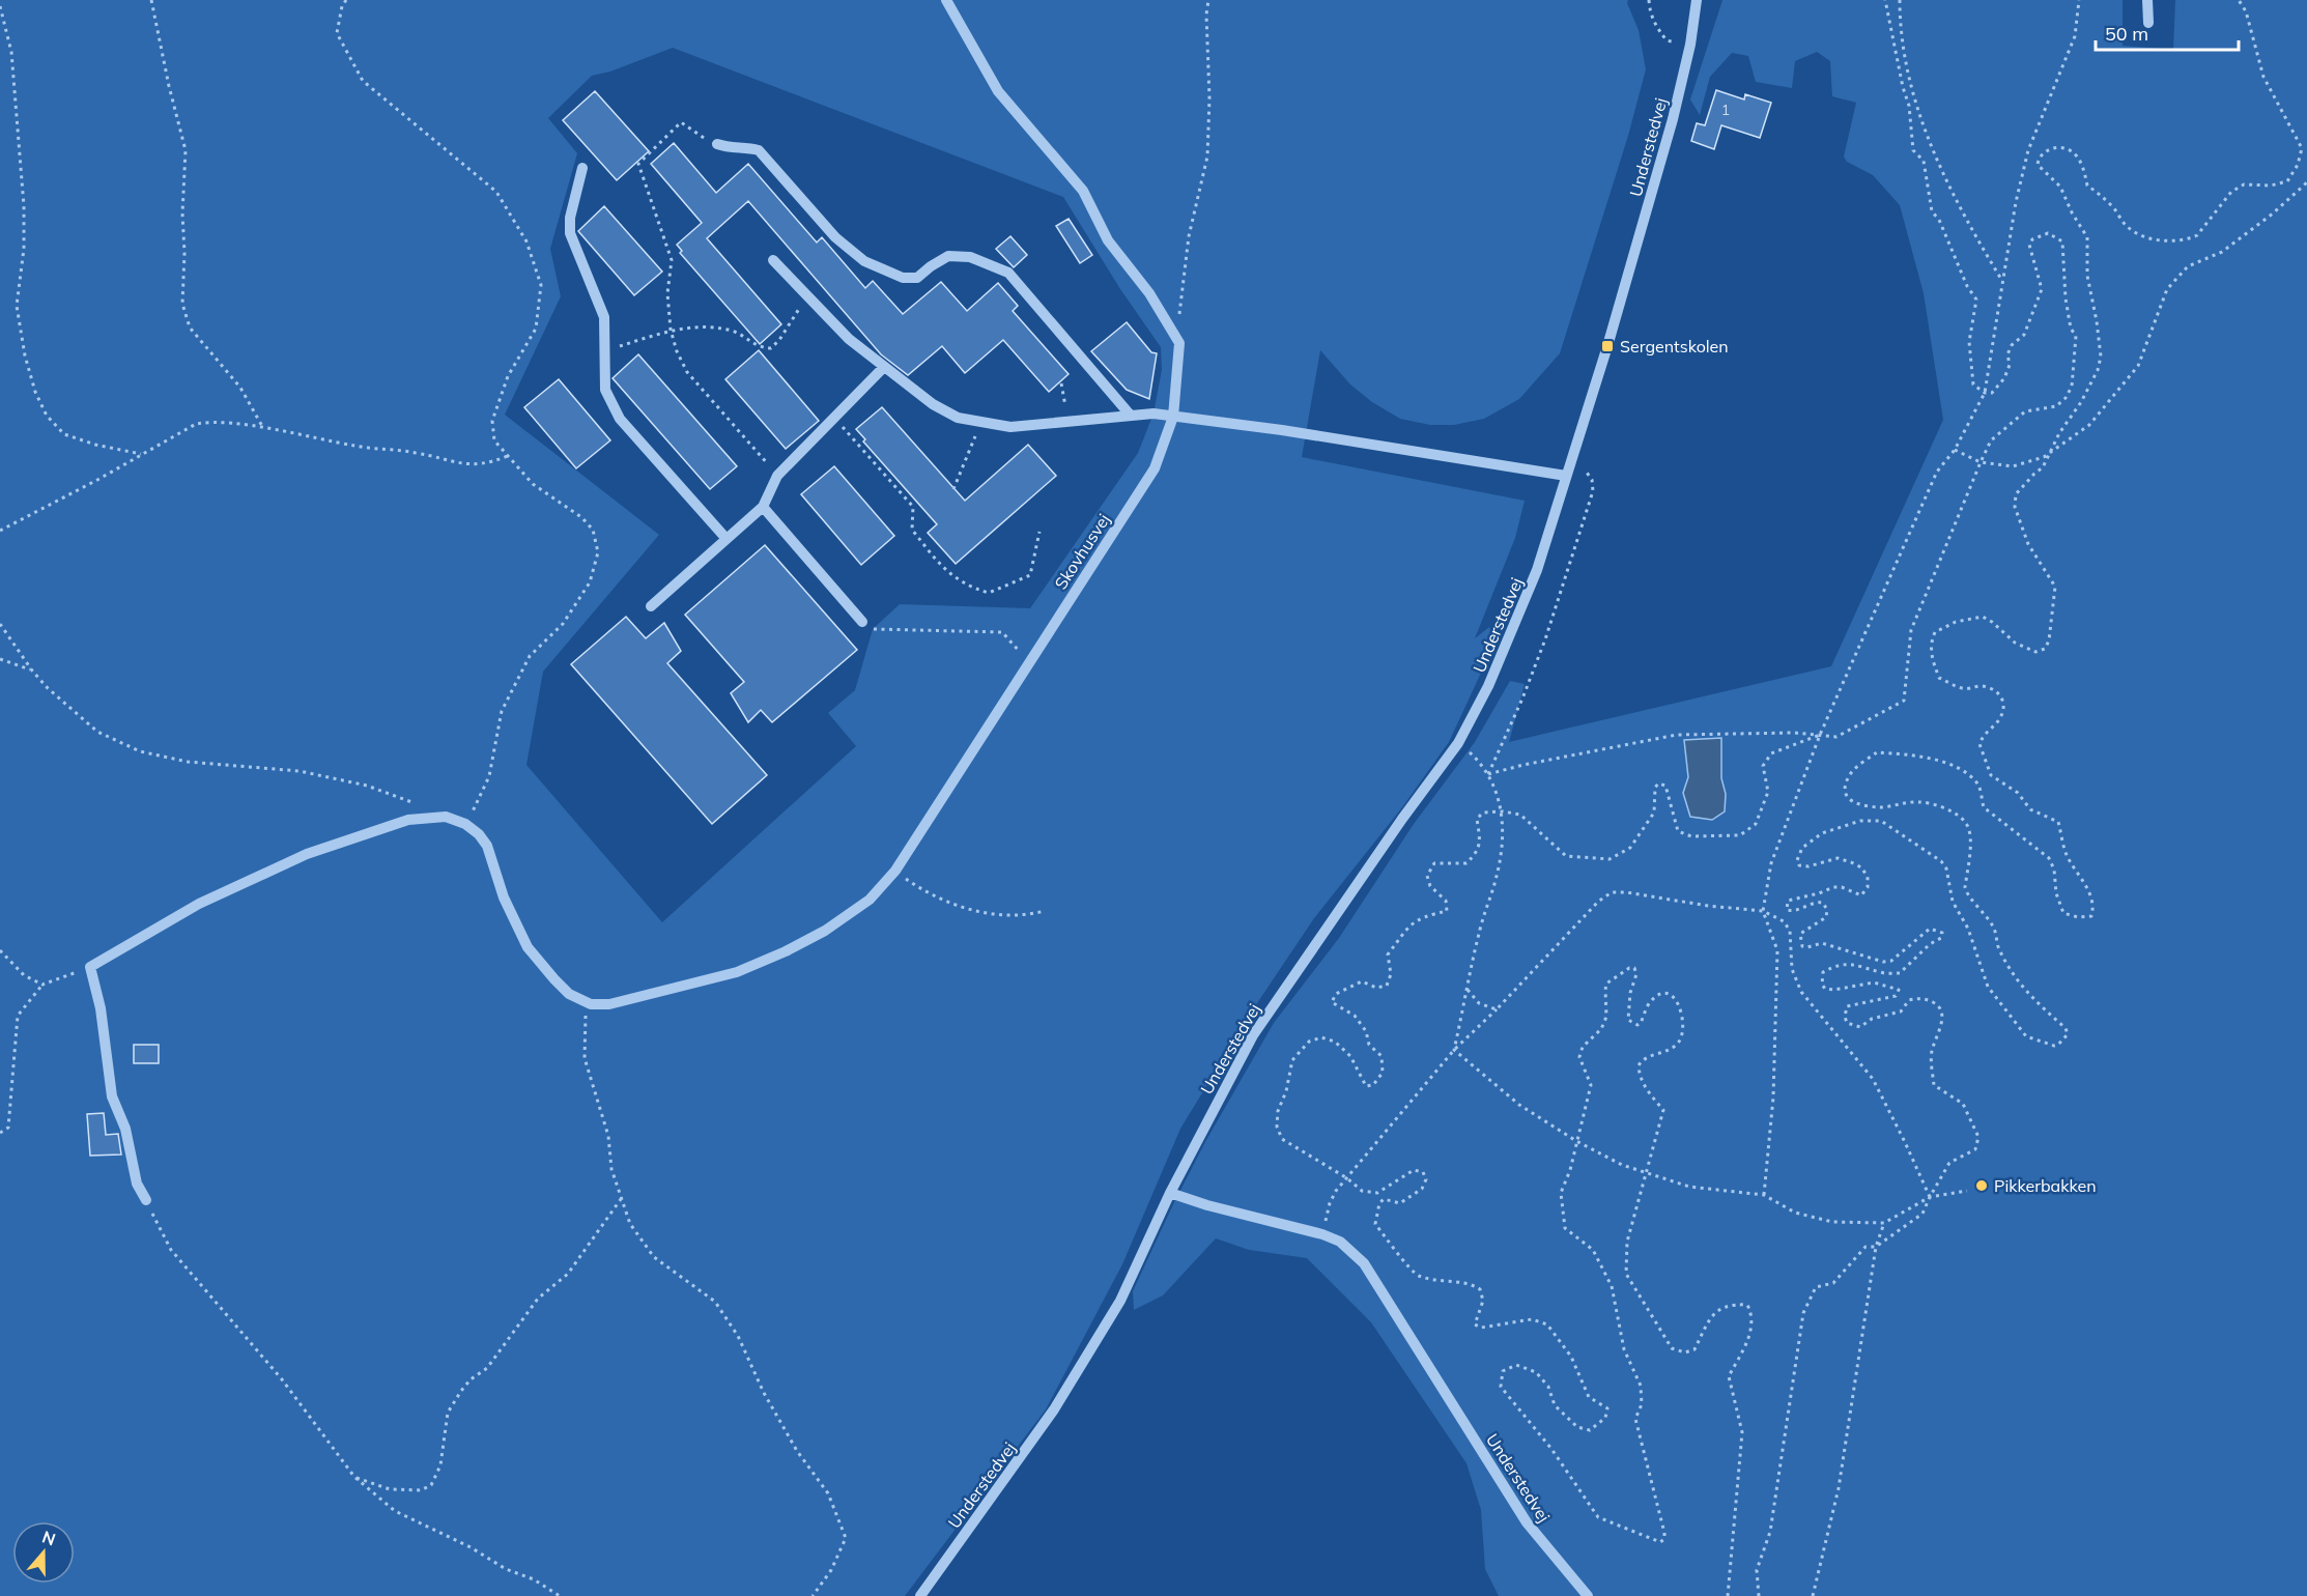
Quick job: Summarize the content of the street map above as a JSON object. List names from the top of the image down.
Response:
{
  "streets": {
    "street": ["Understedvej", "Skovhusvej"]
  },
  "places": {
    "transit": ["Sergentskolen"],
    "other": ["Pikkerbakken"]
  },
  "house_numbers": ["1"],
  "scale_bar": "50 m",
  "north": "top"
}
